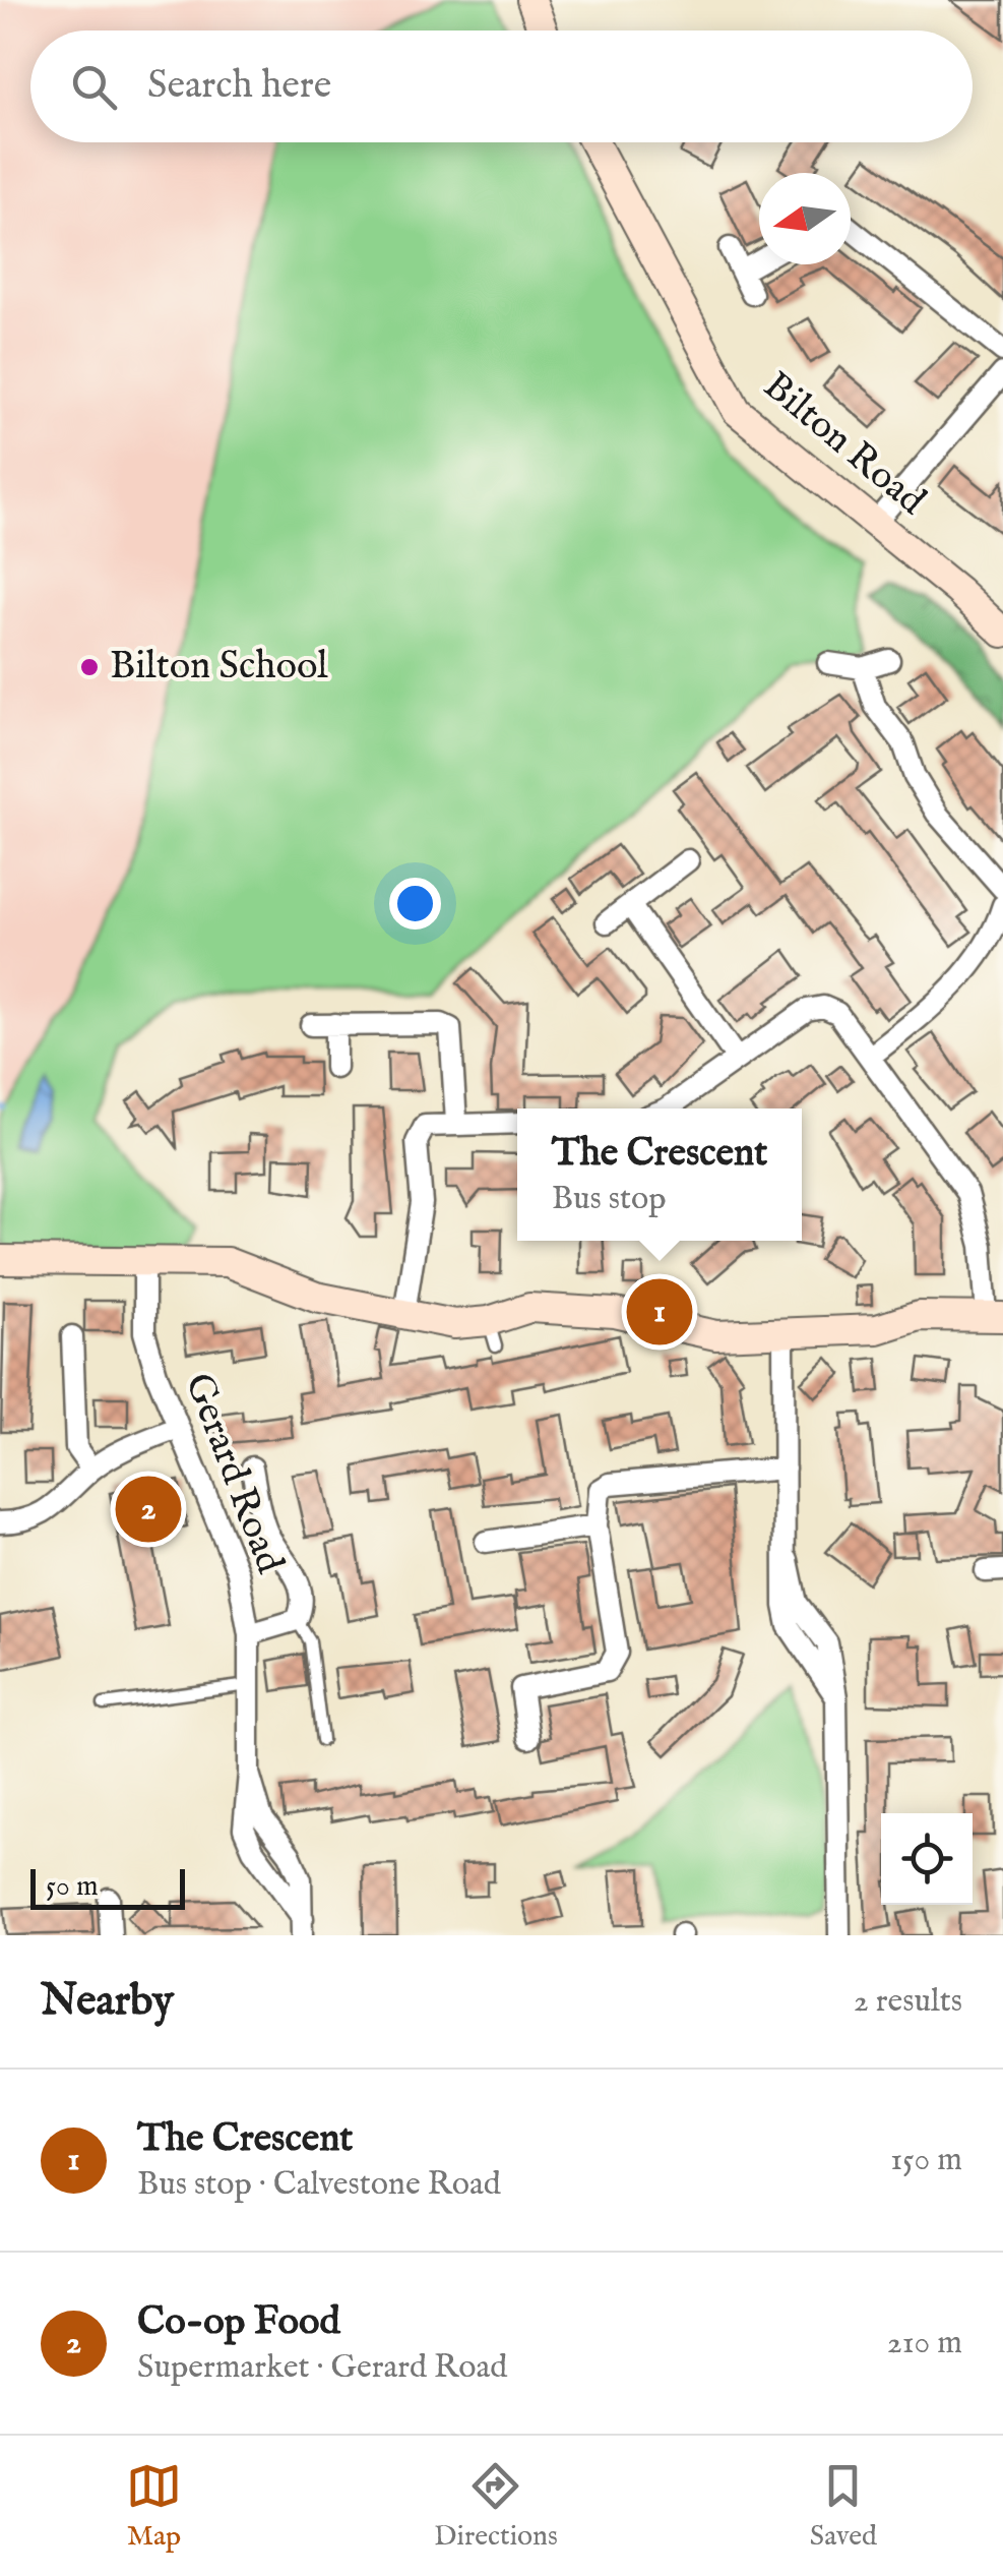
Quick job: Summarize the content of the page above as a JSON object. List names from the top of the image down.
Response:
{
  "streets": {
    "street": ["Bilton Road", "Gerard Road"]
  },
  "places": ["Bilton School"],
  "scale_bar": "50 m",
  "north": "left",
  "page": {
    "search": "Search here",
    "popup": ["The Crescent", "Bus stop"],
    "pins": ["1", "2"],
    "scale": "50 m",
    "heading": ["Nearby", "2 results"],
    "list": [
      {
        "mark": "1",
        "name": "The Crescent",
        "note": "Bus stop · Calvestone Road",
        "value": "150 m"
      },
      {
        "mark": "2",
        "name": "Co-op Food",
        "note": "Supermarket · Gerard Road",
        "value": "210 m"
      }
    ],
    "nav": ["Map", "Directions", "Saved"]
  }
}
